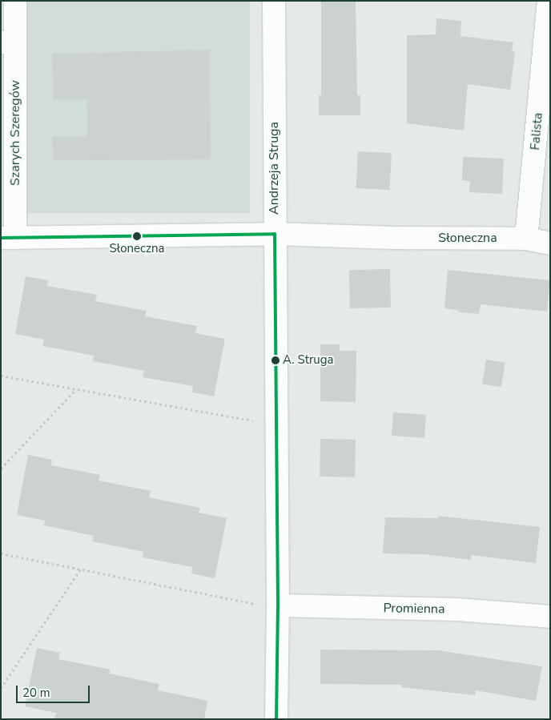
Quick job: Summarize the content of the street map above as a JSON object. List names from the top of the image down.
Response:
{
  "streets": {
    "street": [
      "Falista",
      "Szarych Szeregów",
      "Andrzeja Struga",
      "Słoneczna",
      "Promienna"
    ]
  },
  "crossings": [
    ["Falista", "Słoneczna"],
    ["Szarych Szeregów", "Słoneczna"],
    ["Andrzeja Struga", "Słoneczna"],
    ["Andrzeja Struga", "Promienna"]
  ],
  "places": ["Słoneczna", "A. Struga"],
  "scale_bar": "20 m"
}
